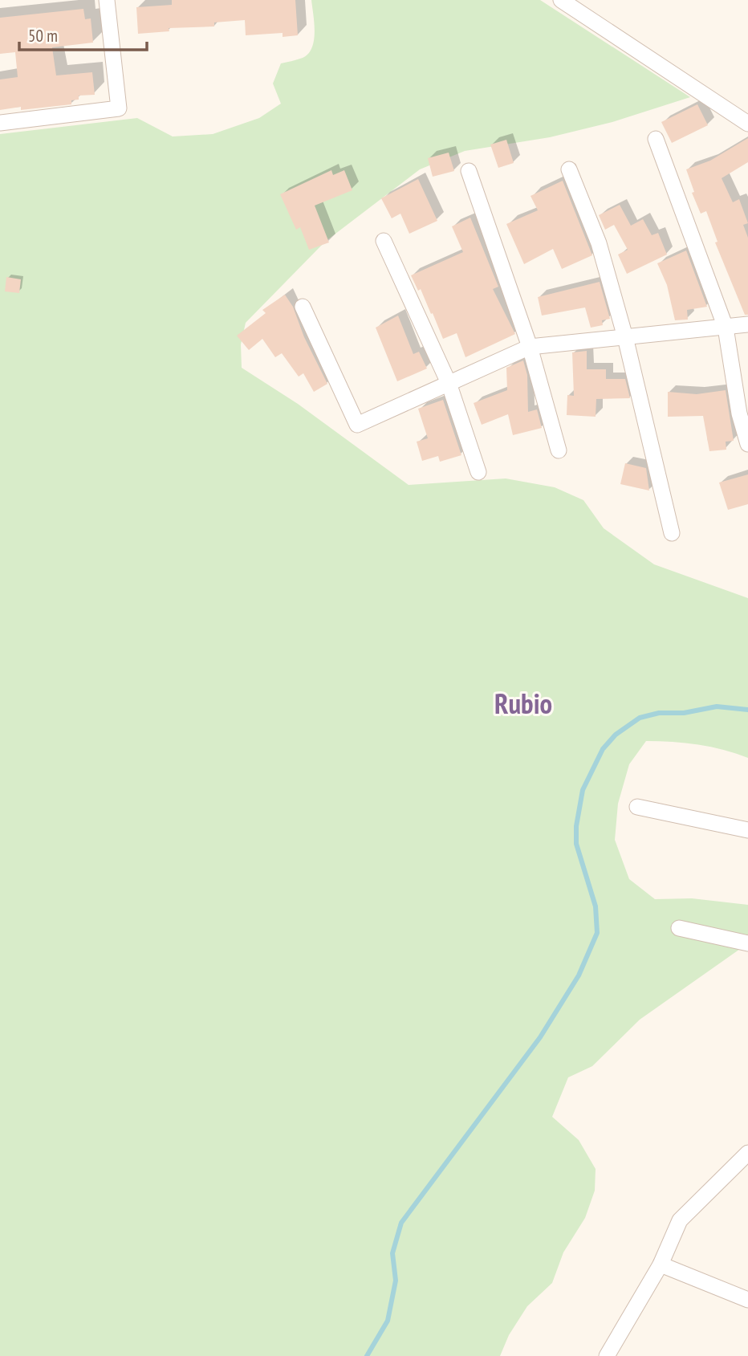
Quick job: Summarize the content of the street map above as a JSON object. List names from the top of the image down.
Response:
{
  "districts": ["Rubio"],
  "scale_bar": "50 m"
}
